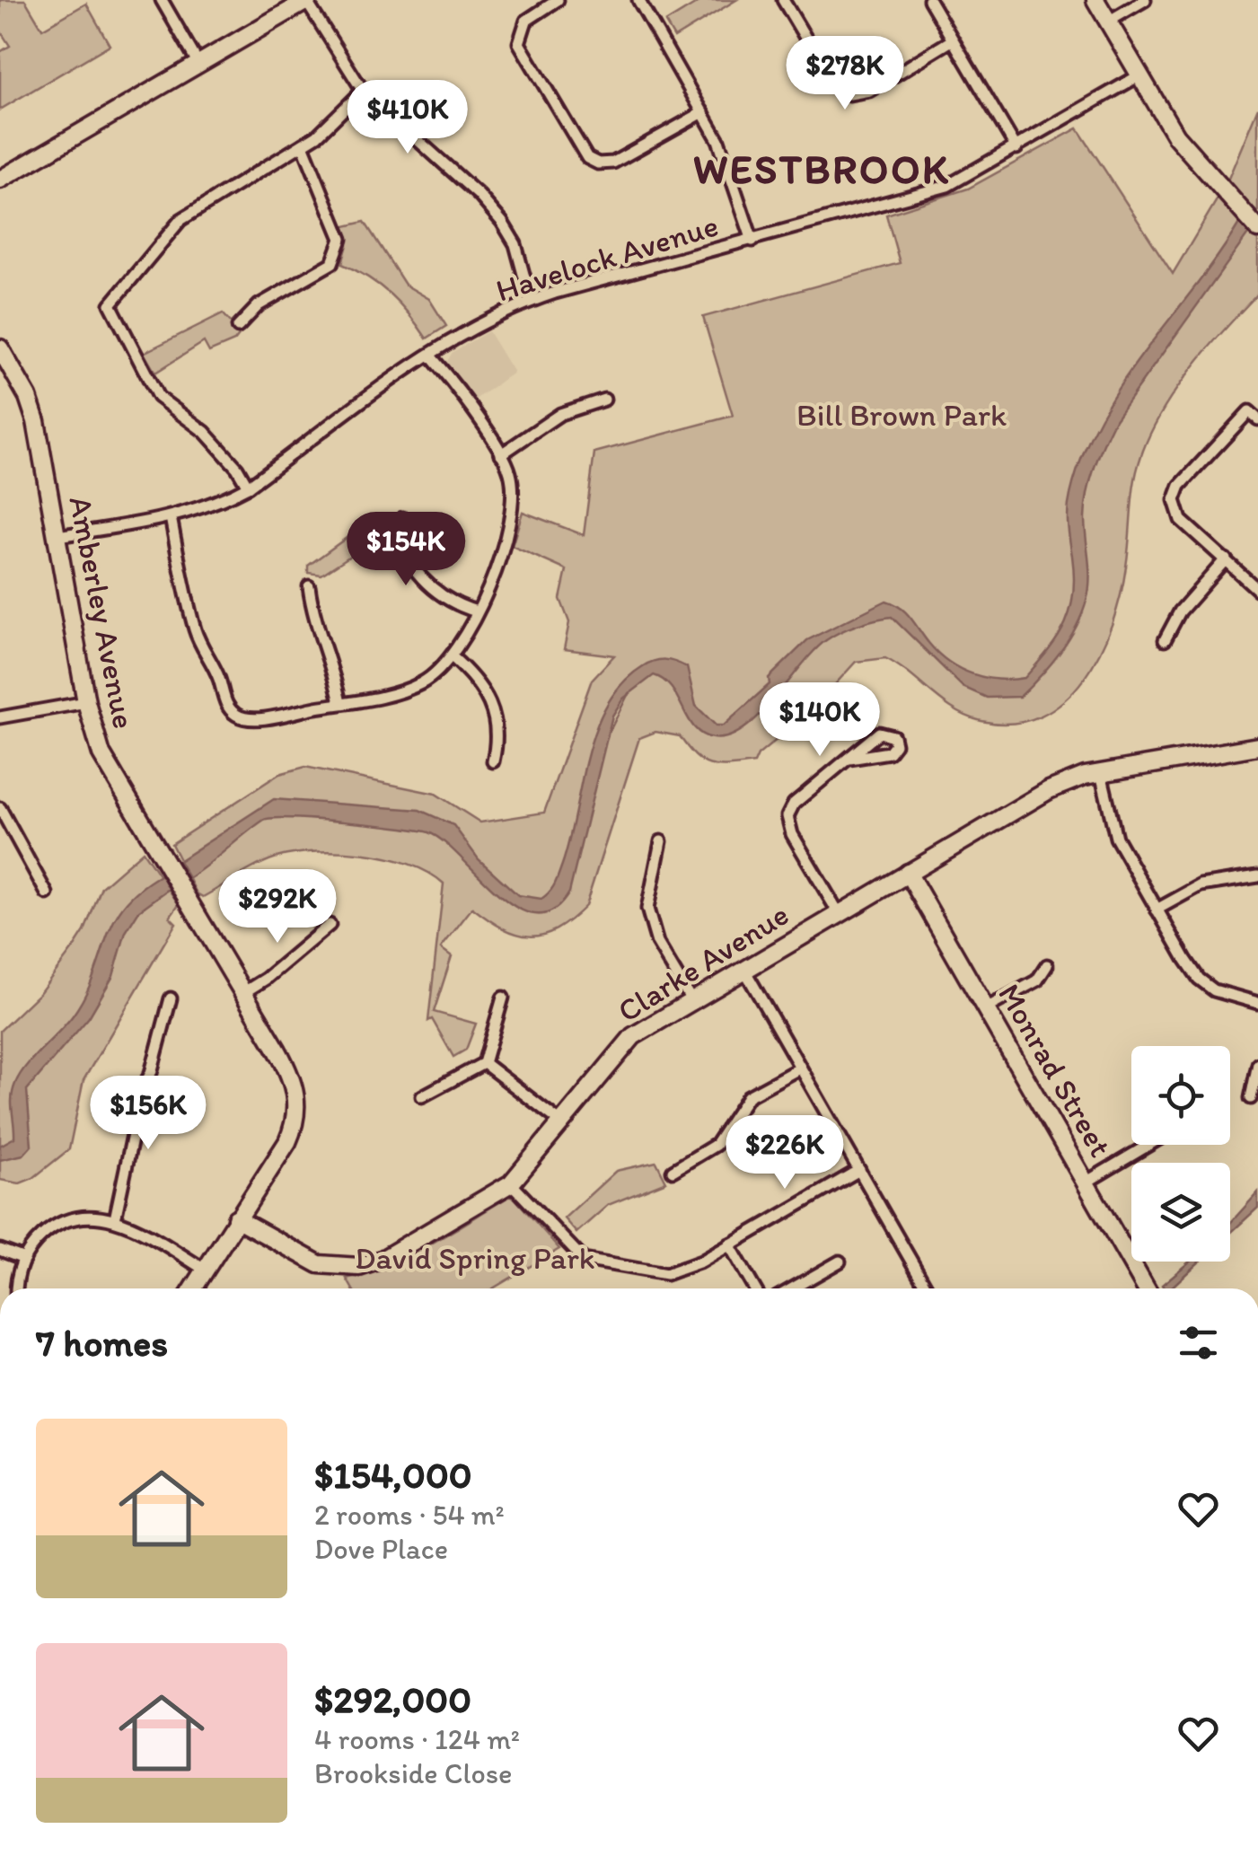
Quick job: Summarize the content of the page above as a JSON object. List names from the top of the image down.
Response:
{
  "streets": {
    "street": [
      "Havelock Avenue",
      "Amberley Avenue",
      "Clarke Avenue",
      "Monrad Street"
    ]
  },
  "crossings": [
    ["Havelock Avenue", "Amberley Avenue"],
    ["Amberley Avenue", "Clarke Avenue"],
    ["Clarke Avenue", "Monrad Street"]
  ],
  "districts": ["WESTBROOK"],
  "parks": ["Bill Brown Park", "David Spring Park"],
  "page": {
    "price": [
      "$278K",
      "$410K",
      "$154K",
      "$140K",
      "$292K",
      "$156K",
      "$226K"
    ],
    "heading": "7 homes",
    "list": [
      {
        "name": "$154,000",
        "note": "2 rooms · 54 m² · Dove Place"
      },
      {
        "name": "$292,000",
        "note": "4 rooms · 124 m² · Brookside Close"
      }
    ]
  }
}
